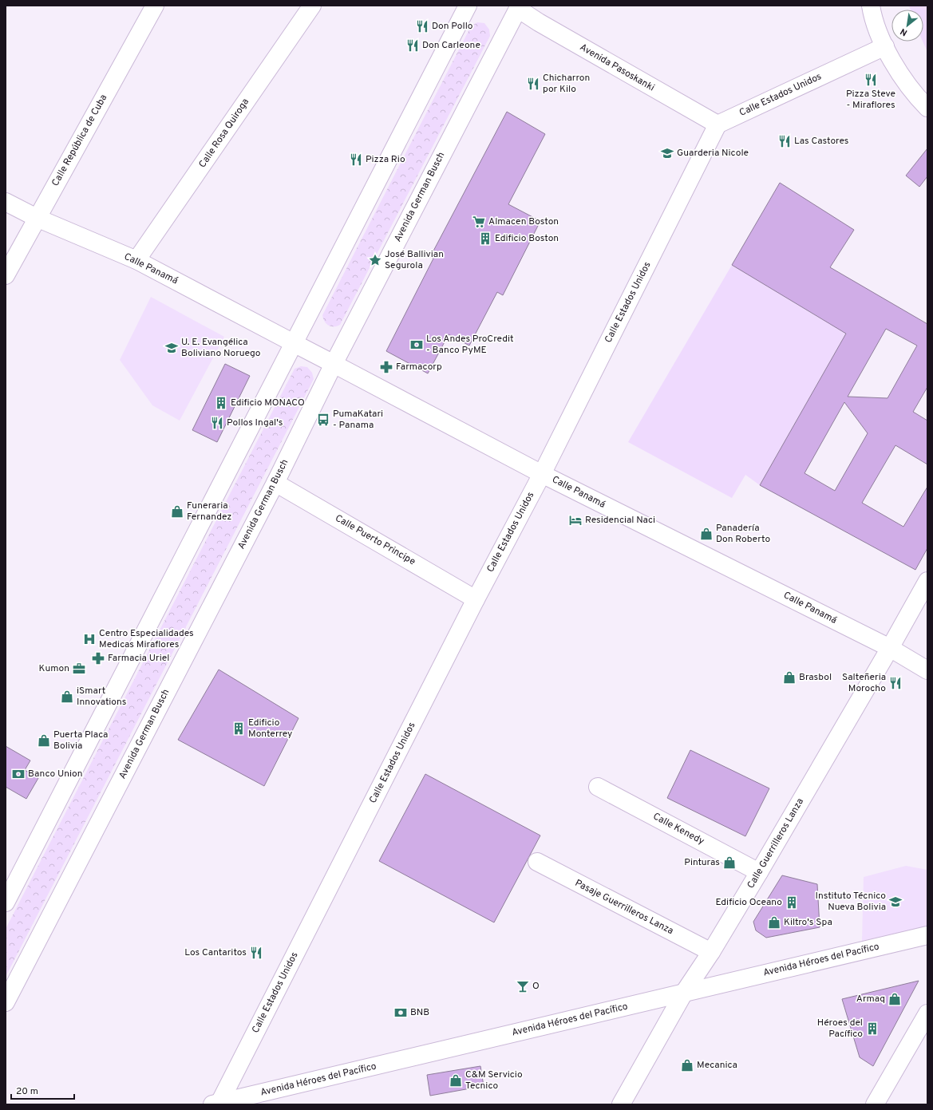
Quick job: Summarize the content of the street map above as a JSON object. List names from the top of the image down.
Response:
{
  "streets": {
    "street": [
      "Avenida Pasoskanki",
      "Calle Estados Unidos",
      "Calle Rosa Quiroga",
      "Calle República de Cuba",
      "Avenida German Busch",
      "Calle Panamá",
      "Calle Puerto Principe",
      "Calle Kenedy",
      "Calle Guerrilleros Lanza",
      "Pasaje Guerrilleros Lanza",
      "Avenida Héroes del Pacífico"
    ]
  },
  "crossings": [
    ["Avenida Pasoskanki", "Calle Estados Unidos"],
    ["Avenida Pasoskanki", "Avenida German Busch"],
    ["Calle Estados Unidos", "Calle Panamá"],
    ["Calle Estados Unidos", "Calle Puerto Principe"],
    ["Calle Estados Unidos", "Avenida Héroes del Pacífico"],
    ["Calle Rosa Quiroga", "Calle Panamá"],
    ["Calle República de Cuba", "Calle Panamá"],
    ["Avenida German Busch", "Calle Panamá"],
    ["Avenida German Busch", "Calle Puerto Principe"],
    ["Calle Panamá", "Calle Guerrilleros Lanza"],
    ["Calle Kenedy", "Calle Guerrilleros Lanza"],
    ["Calle Guerrilleros Lanza", "Pasaje Guerrilleros Lanza"],
    ["Calle Guerrilleros Lanza", "Avenida Héroes del Pacífico"]
  ],
  "places": {
    "restaurant": [
      "Don Pollo",
      "Don Carleone",
      "Pizza Steve - Miraflores",
      "Chicharron por Kilo",
      "Las Castores",
      "Pizza Rio",
      "Pollos Ingal's",
      "Salteñeria Morocho",
      "Los Cantaritos"
    ],
    "school or university": ["Guarderia Nicole", "U. E. Evangélica Boliviano Noruego", "Instituto Técnico Nueva Bolivia"],
    "supermarket": ["Almacen Boston"],
    "building": [
      "Edificio Boston",
      "Edificio MONACO",
      "Edificio Monterrey",
      "Edificio Oceano",
      "Héroes del Pacífico"
    ],
    "place": ["José Ballivian Segurola"],
    "bank": ["Los Andes ProCredit - Banco PyME", "Banco Union", "BNB"],
    "pharmacy": ["Farmacorp", "Farmacia Uriel"],
    "bus stop": ["PumaKatari - Panama"],
    "shop": [
      "Funeraria Fernandez",
      "Panadería Don Roberto",
      "Brasbol",
      "iSmart Innovations",
      "Puerta Placa Bolivia",
      "Pinturas",
      "Kiltro's Spa",
      "Armaq",
      "Mecanica",
      "C&M Servicio Tecnico"
    ],
    "hotel": ["Residencial Naci"],
    "hospital": ["Centro Especialidades Medicas Miraflores"],
    "office": ["Kumon"],
    "bar": ["O"]
  },
  "scale_bar": "20 m",
  "north": "bottom left"
}
